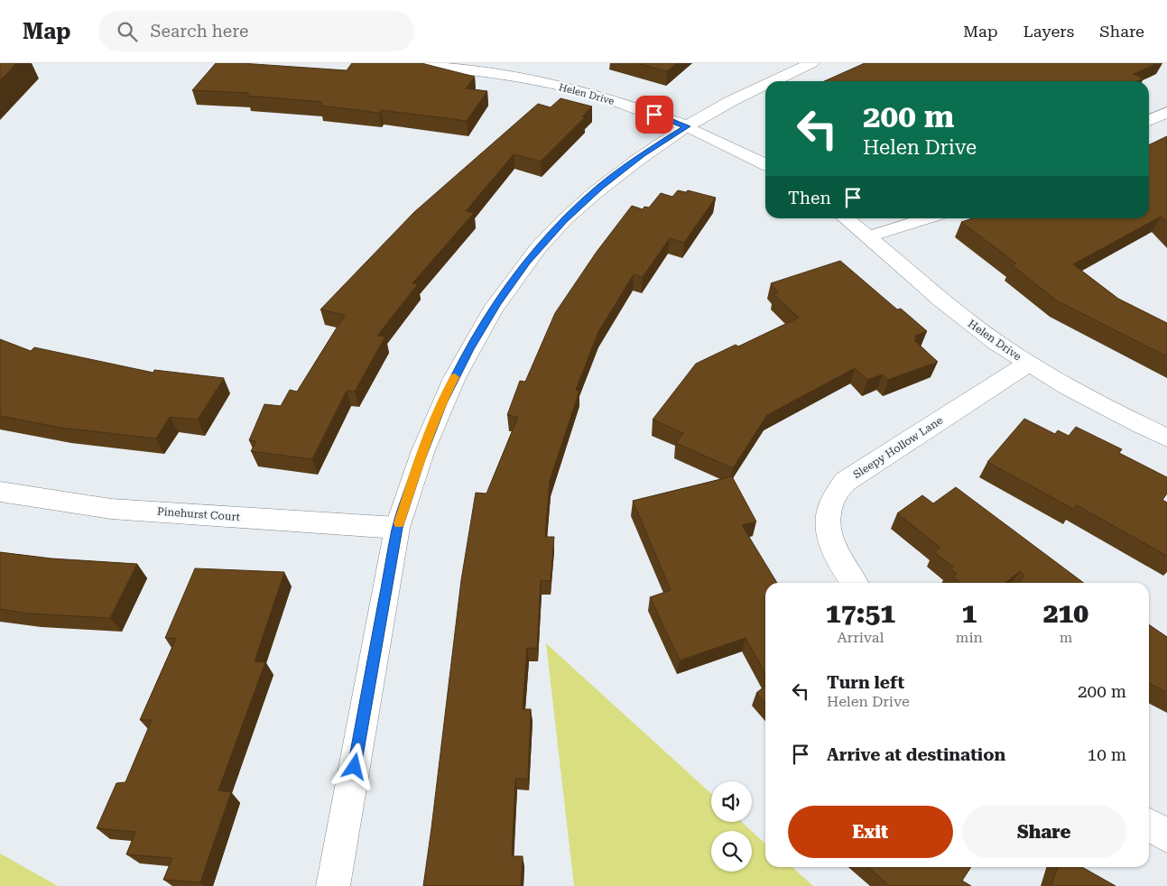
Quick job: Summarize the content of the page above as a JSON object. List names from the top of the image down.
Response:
{
  "streets": {
    "street": ["Helen Drive", "Sleepy Hollow Lane", "Pinehurst Court"]
  },
  "crossings": [
    ["Helen Drive", "Sleepy Hollow Lane"]
  ],
  "page": {
    "header": "Map",
    "search": "Search here",
    "nav": ["Map", "Layers", "Share"],
    "turn": ["200 m", "Helen Drive"],
    "then": "Then",
    "eta": [
      "17:51",
      "Arrival",
      "1",
      "min",
      "210",
      "m"
    ],
    "list": [
      {
        "name": "Turn left",
        "note": "Helen Drive",
        "value": "200 m"
      },
      {
        "name": "Arrive at destination",
        "value": "10 m"
      }
    ],
    "buttons": ["Exit", "Share"]
  }
}
